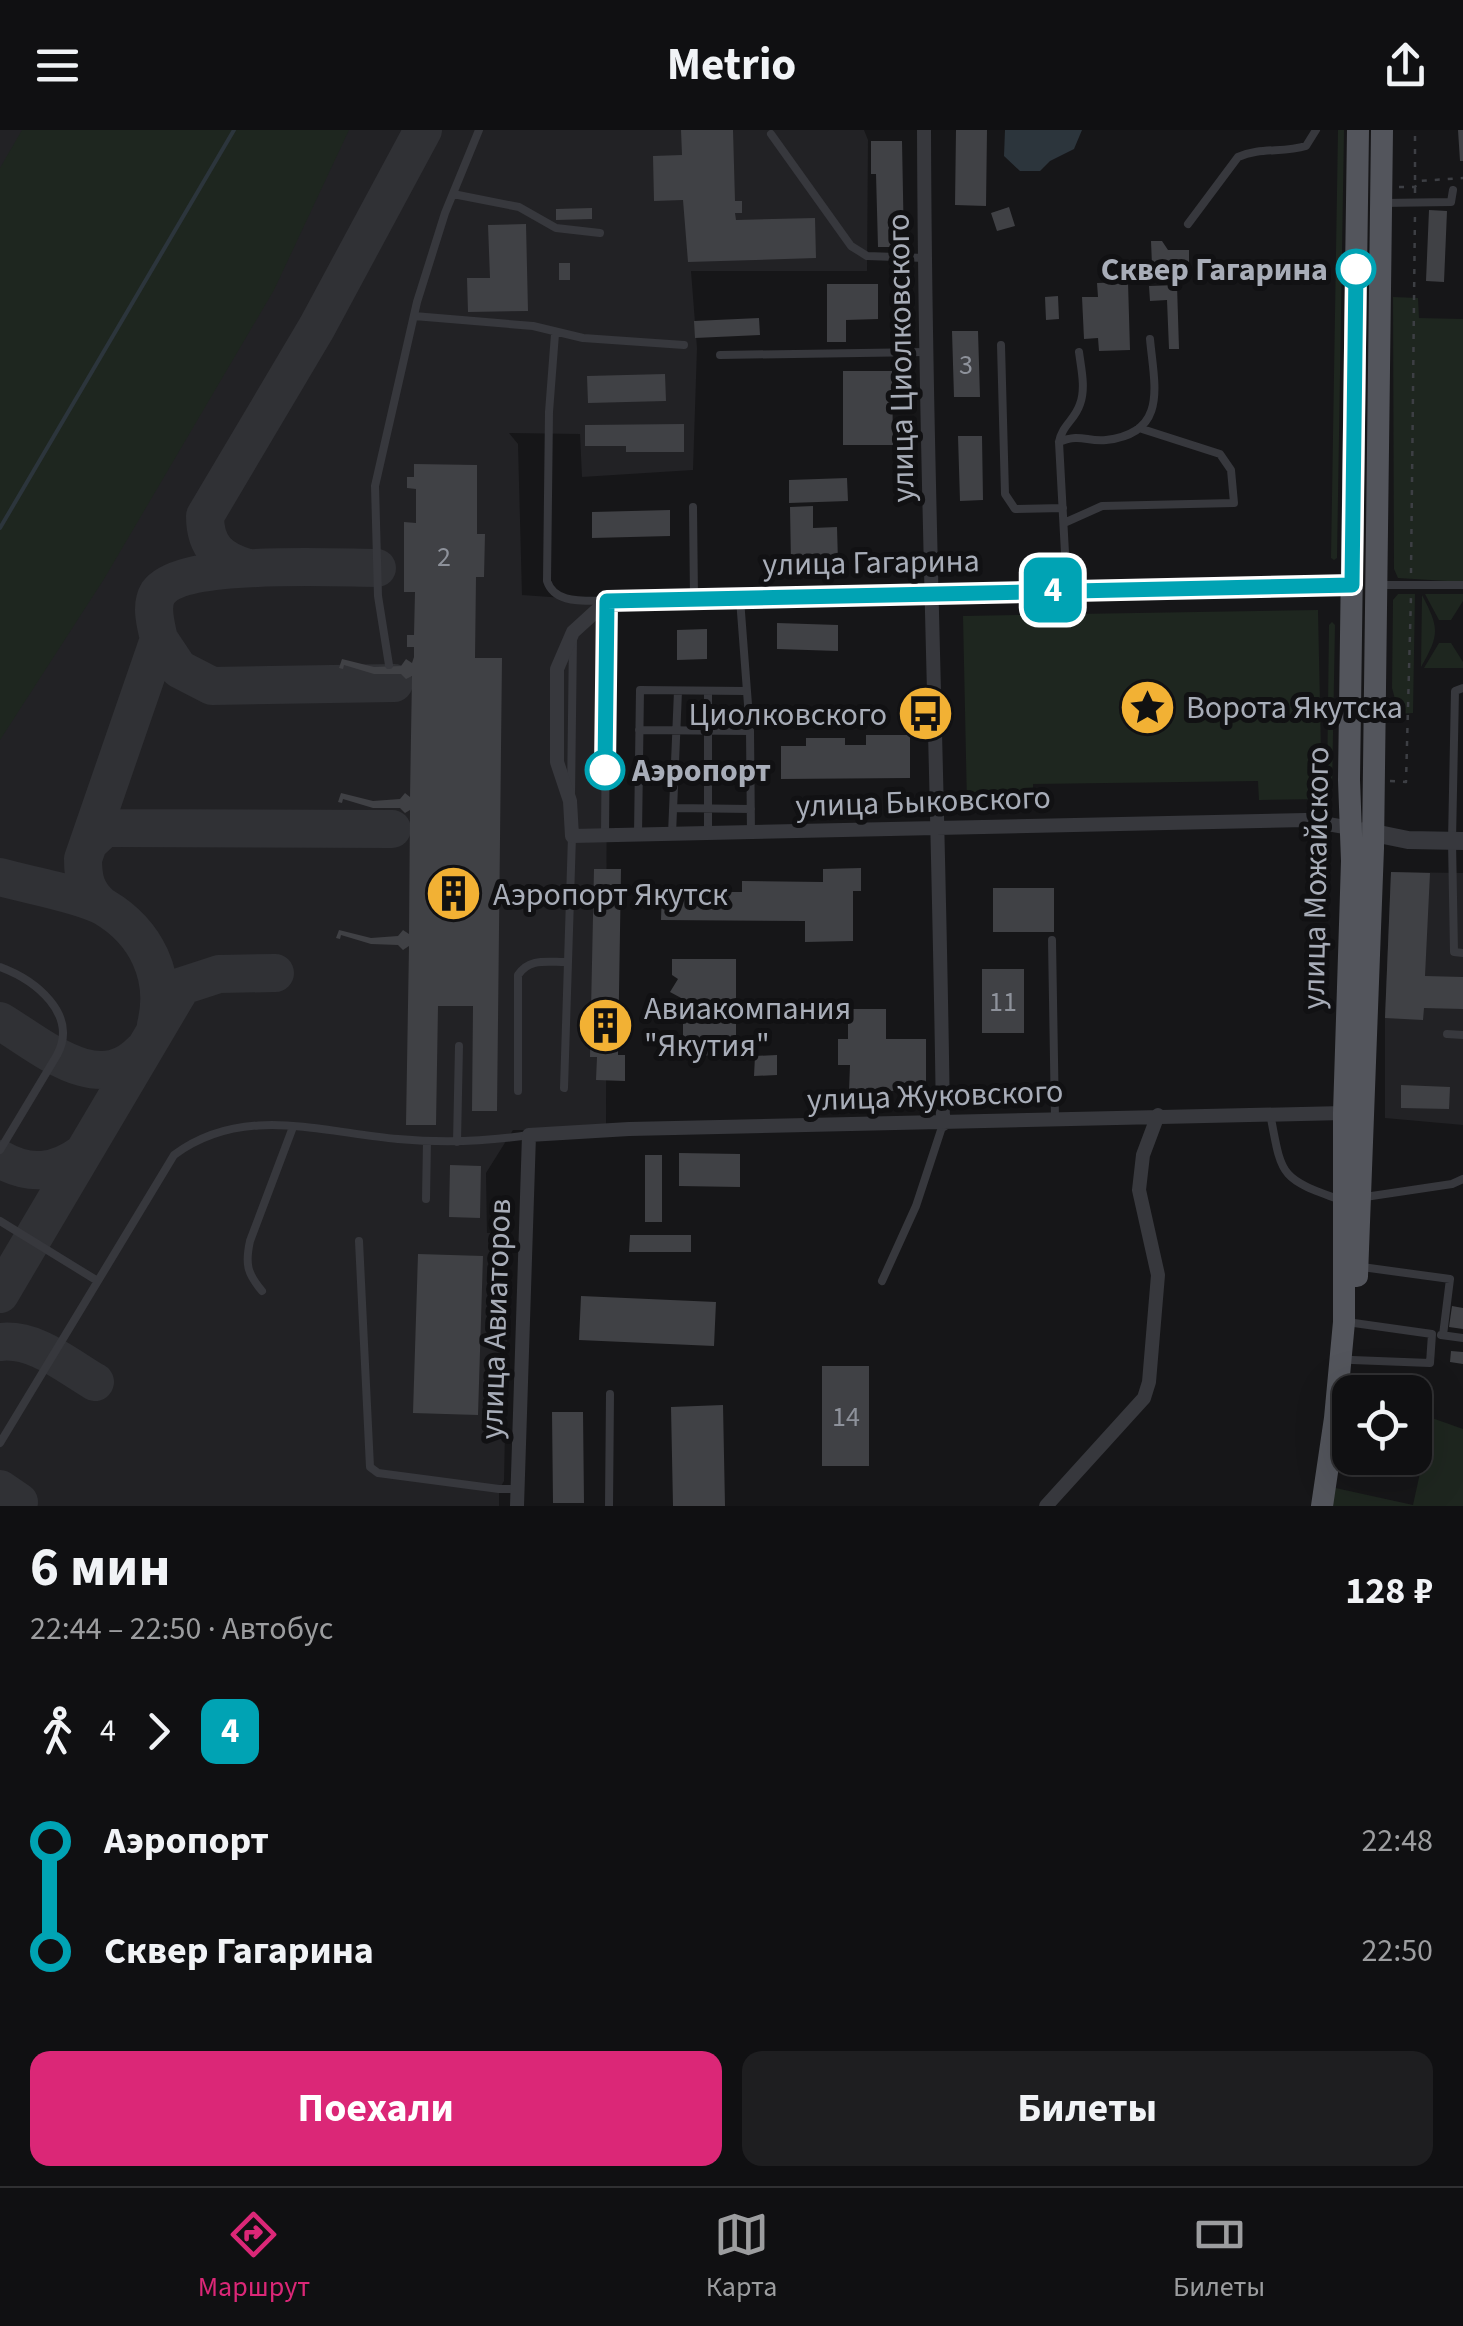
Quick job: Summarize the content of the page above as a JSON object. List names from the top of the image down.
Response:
{
  "streets": {
    "main road": ["улица Гагарина", "улица Можайского"],
    "street": [
      "улица Циолковского",
      "улица Быковского",
      "улица Жуковского",
      "улица Авиаторов"
    ]
  },
  "crossings": [
    ["улица Циолковского", "улица Гагарина"],
    ["улица Циолковского", "улица Быковского"],
    ["улица Циолковского", "улица Жуковского"],
    ["улица Гагарина", "улица Можайского"],
    ["улица Быковского", "улица Можайского"],
    ["улица Можайского", "улица Жуковского"],
    ["улица Жуковского", "улица Авиаторов"]
  ],
  "places": {
    "other": ["Сквер Гагарина", "Аэропорт"],
    "place": ["Ворота Якутска"],
    "bus stop": ["Циолковского"],
    "building": ["Аэропорт Якутск", "Авиакомпания \"Якутия\""]
  },
  "lines": ["bus line 4"],
  "house_numbers": [
    "3",
    "2",
    "11",
    "14"
  ],
  "page": {
    "header": "Metrio",
    "on_map": "4",
    "heading": ["6 мин", "22:44 – 22:50 · Автобус", "128 ₽"],
    "legs": ["4", "4"],
    "list": [
      {
        "name": "Аэропорт",
        "value": "22:48"
      },
      {
        "name": "Сквер Гагарина",
        "value": "22:50"
      }
    ],
    "buttons": ["Поехали", "Билеты"],
    "tabs": ["Маршрут", "Карта", "Билеты"]
  }
}
